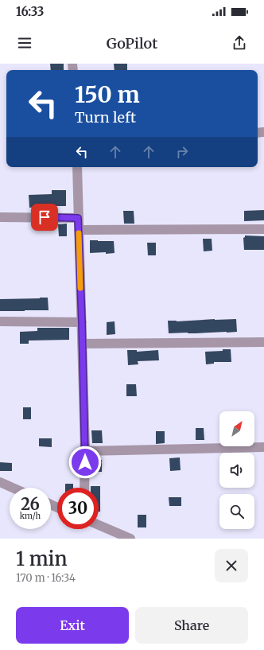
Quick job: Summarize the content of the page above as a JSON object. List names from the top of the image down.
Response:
{
  "north": "top right",
  "page": {
    "status": "16:33",
    "header": "GoPilot",
    "turn": ["150 m", "Turn left"],
    "speed": "26 km/h",
    "limit": "30",
    "heading": ["1 min", "170 m · 16:34"],
    "buttons": ["Exit", "Share"]
  }
}
